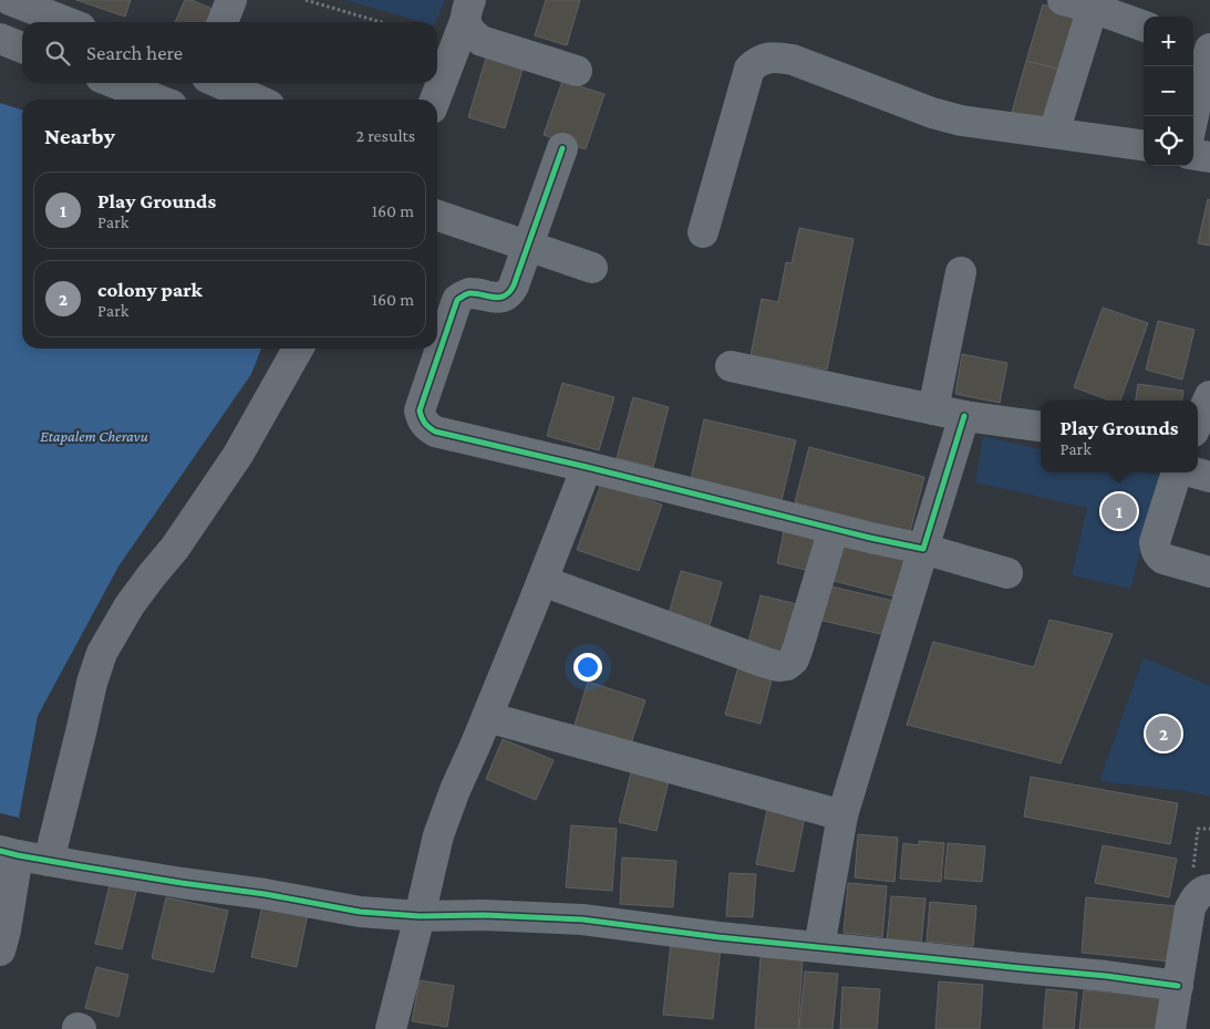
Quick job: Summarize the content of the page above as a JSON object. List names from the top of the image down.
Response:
{
  "water": ["Etapalem Cheravu"],
  "page": {
    "map_buttons": ["+", "−"],
    "search": "Search here",
    "heading": ["Nearby", "2 results"],
    "list": [
      {
        "mark": "1",
        "name": "Play Grounds",
        "note": "Park",
        "value": "160 m"
      },
      {
        "mark": "2",
        "name": "colony park",
        "note": "Park",
        "value": "160 m"
      }
    ],
    "popup": ["Play Grounds", "Park"],
    "pins": ["1", "2"]
  }
}
